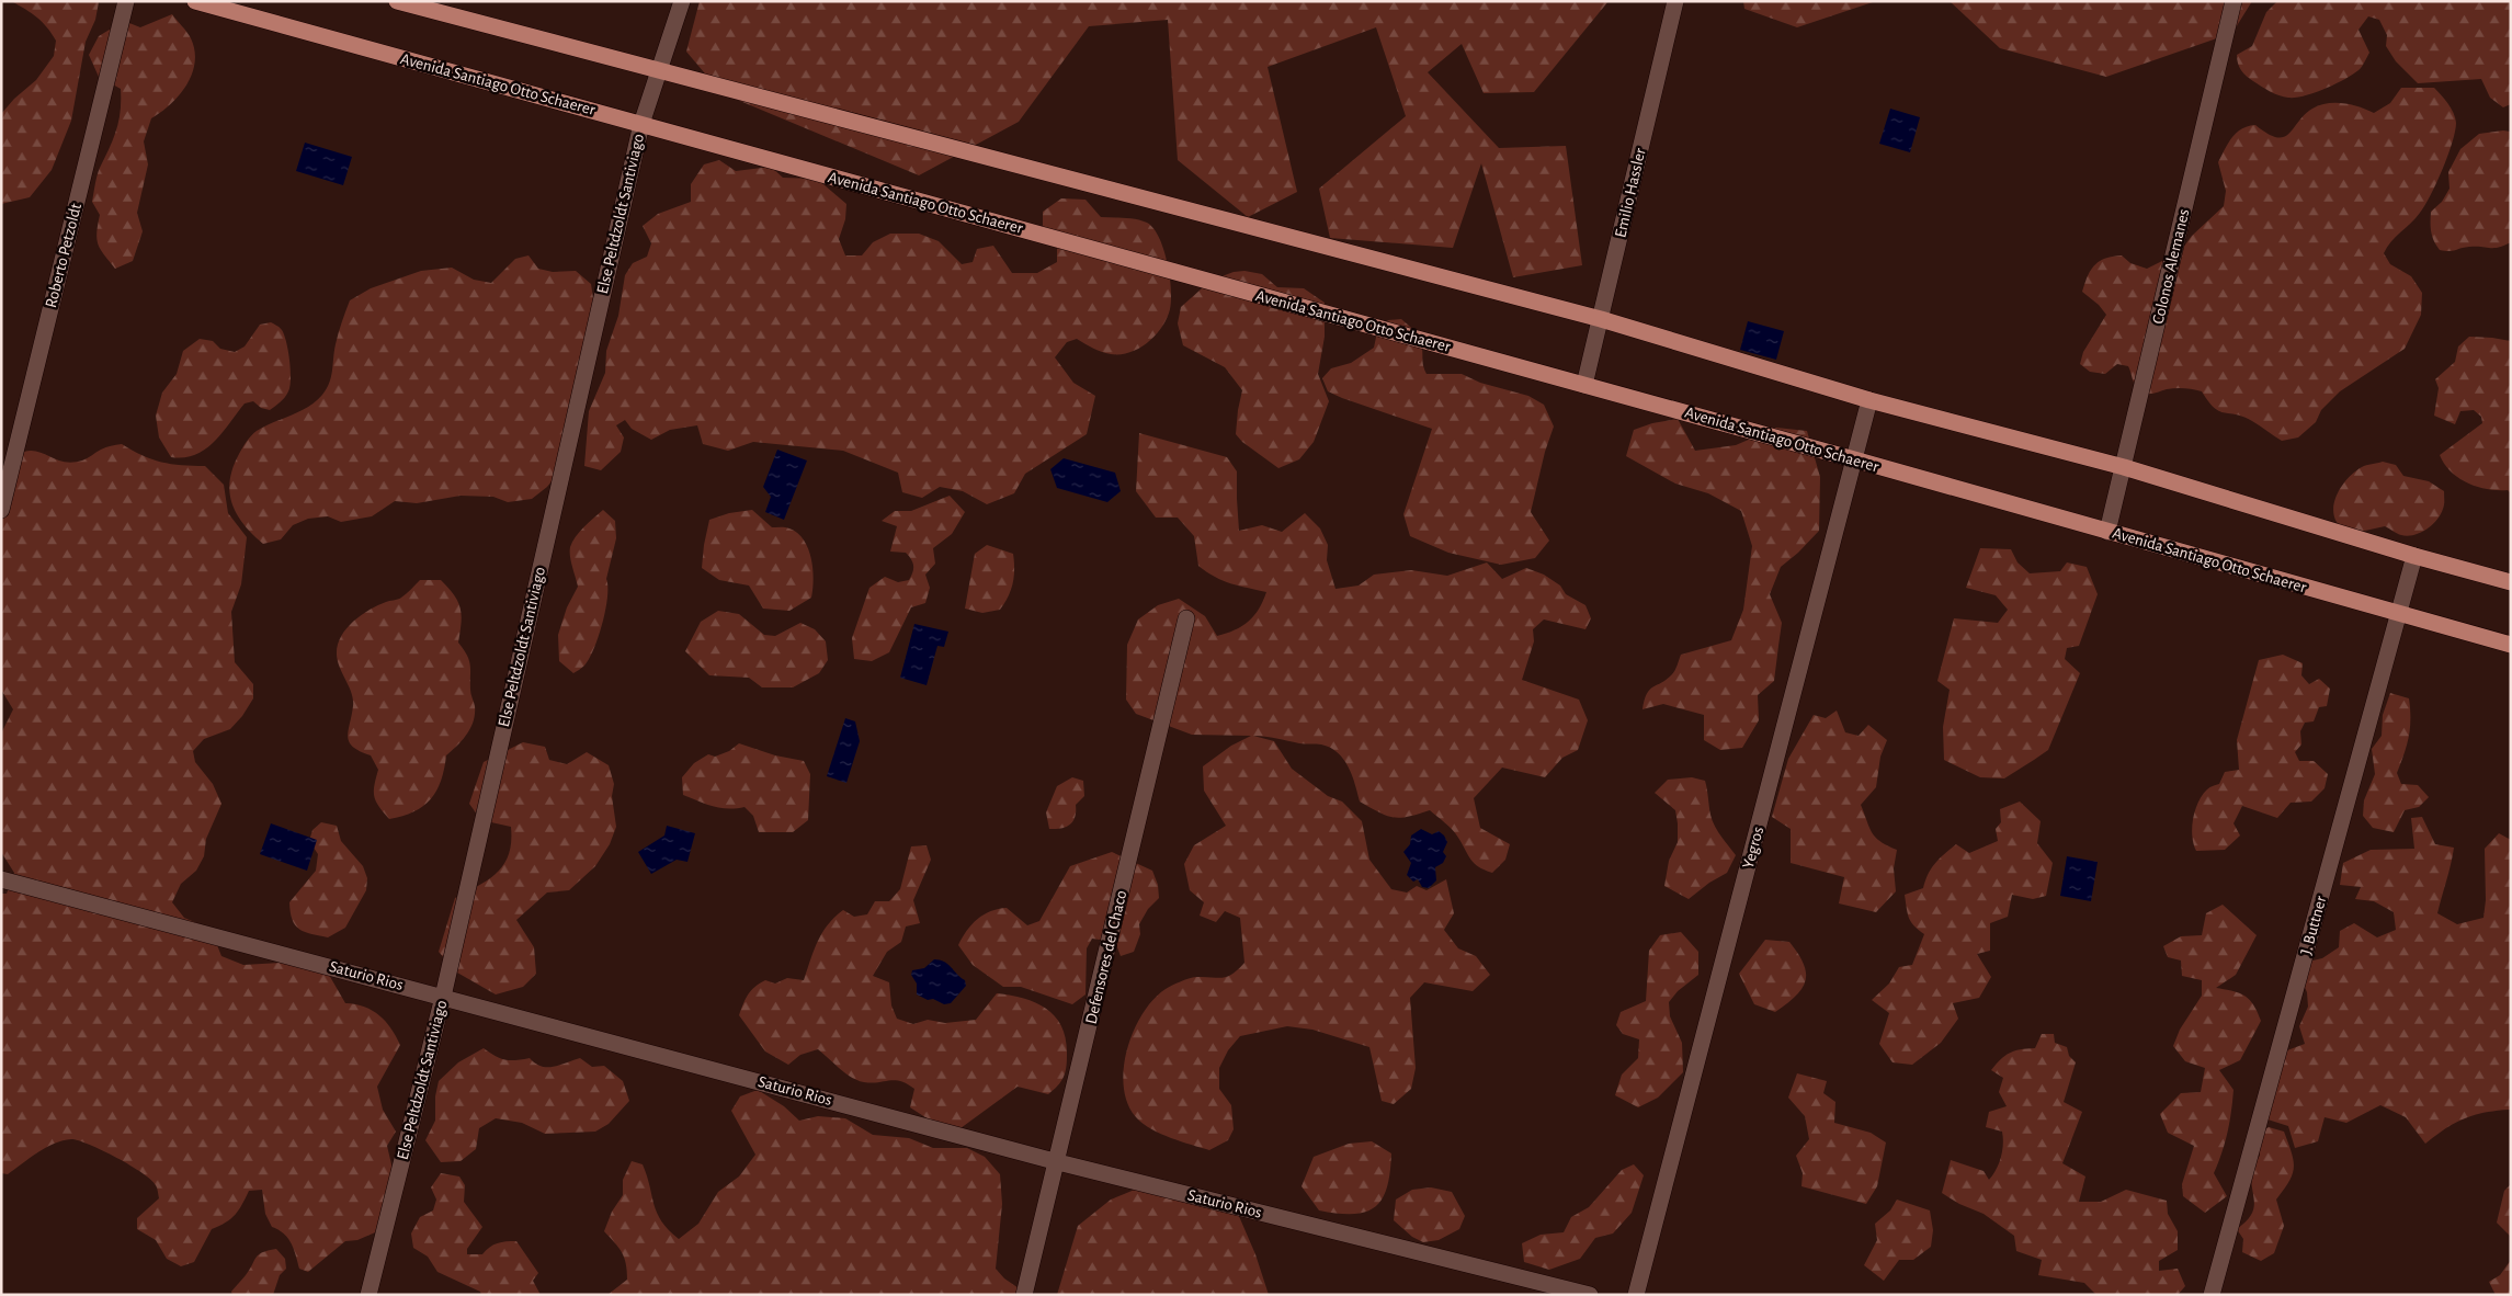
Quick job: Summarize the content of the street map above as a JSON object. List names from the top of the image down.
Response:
{
  "streets": {
    "main road": ["Avenida Santiago Otto Schaerer"],
    "street": [
      "Emilio Hassler",
      "Else Peltdzoldt Santiviago",
      "Roberto Petzoldt",
      "Colonos Alemanes",
      "Yegros",
      "J. Buttner",
      "Defensores del Chaco",
      "Saturio Rios"
    ]
  },
  "crossings": [
    ["Avenida Santiago Otto Schaerer", "Emilio Hassler"],
    ["Avenida Santiago Otto Schaerer", "Else Peltdzoldt Santiviago"],
    ["Avenida Santiago Otto Schaerer", "Colonos Alemanes"],
    ["Avenida Santiago Otto Schaerer", "Yegros"],
    ["Avenida Santiago Otto Schaerer", "J. Buttner"],
    ["Else Peltdzoldt Santiviago", "Saturio Rios"],
    ["Defensores del Chaco", "Saturio Rios"]
  ]
}
